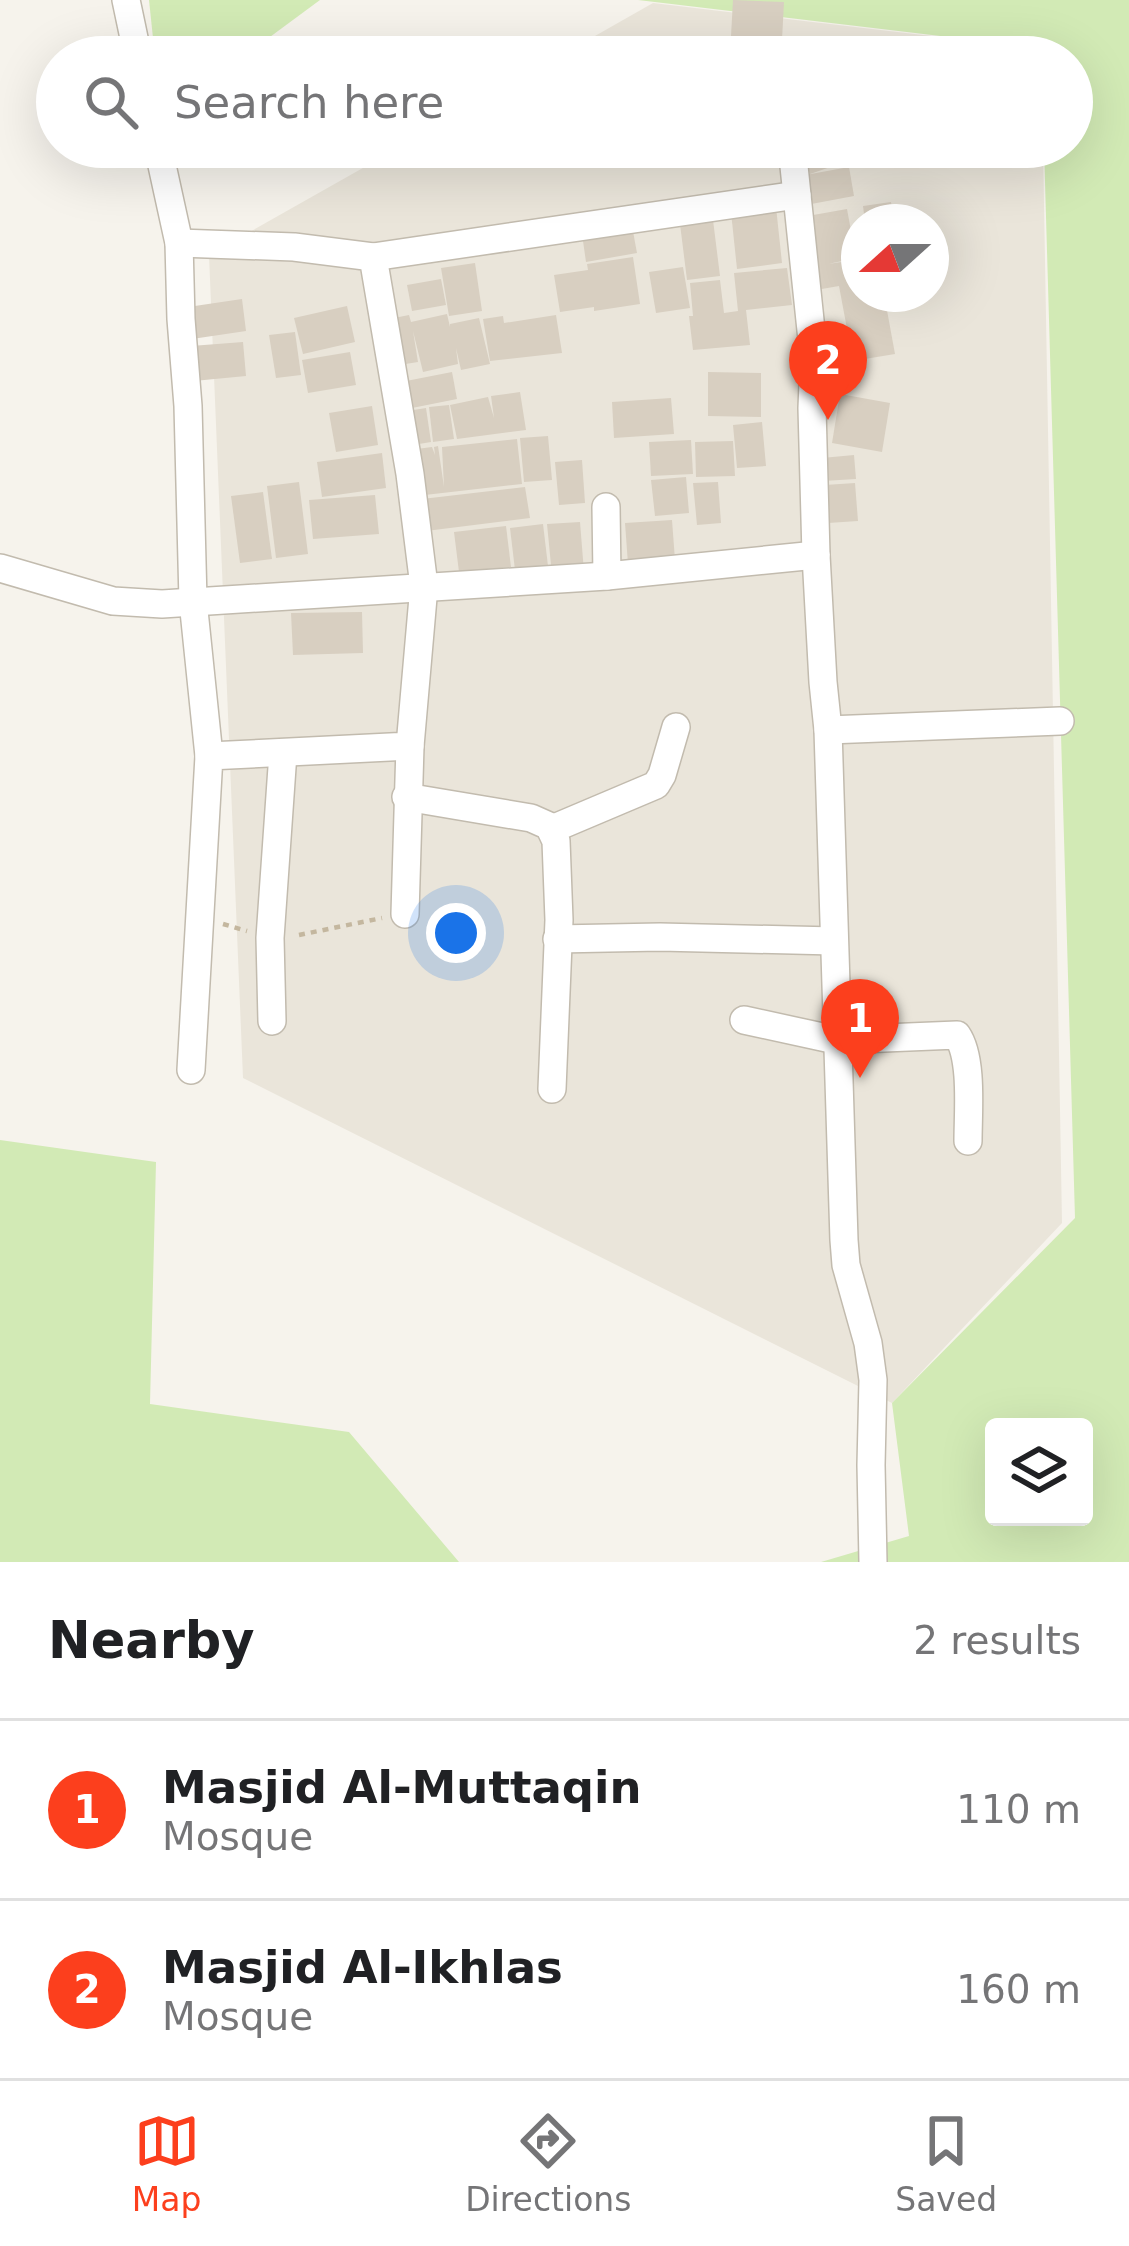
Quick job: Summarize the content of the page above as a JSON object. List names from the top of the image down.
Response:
{
  "north": "left",
  "page": {
    "search": "Search here",
    "pins": ["2", "1"],
    "heading": ["Nearby", "2 results"],
    "list": [
      {
        "mark": "1",
        "name": "Masjid Al-Muttaqin",
        "note": "Mosque",
        "value": "110 m"
      },
      {
        "mark": "2",
        "name": "Masjid Al-Ikhlas",
        "note": "Mosque",
        "value": "160 m"
      }
    ],
    "nav": ["Map", "Directions", "Saved"]
  }
}
